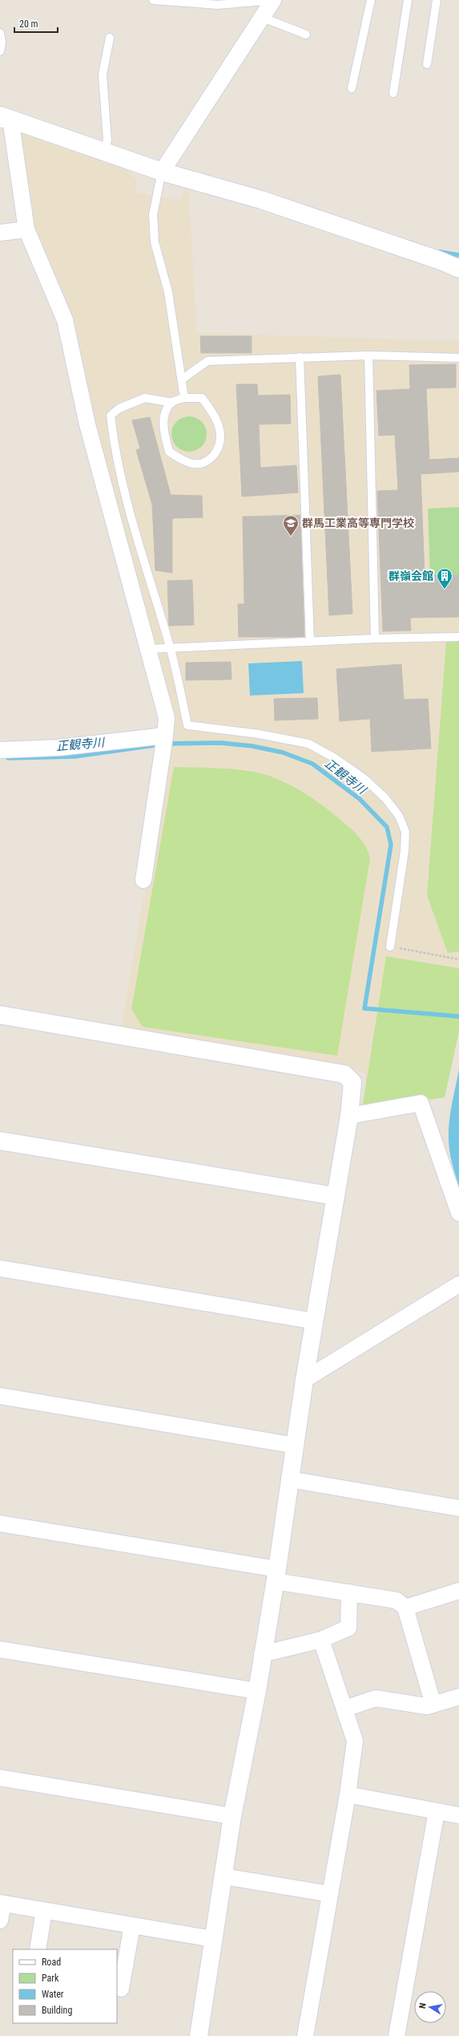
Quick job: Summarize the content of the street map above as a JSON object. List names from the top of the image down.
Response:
{
  "water": ["正観寺川"],
  "places": {
    "school or university": ["群馬工業高等専門学校"],
    "building": ["群嶺会館"]
  },
  "legend": [
    "Road",
    "Park",
    "Water",
    "Building"
  ],
  "scale_bar": "20 m",
  "north": "left"
}
